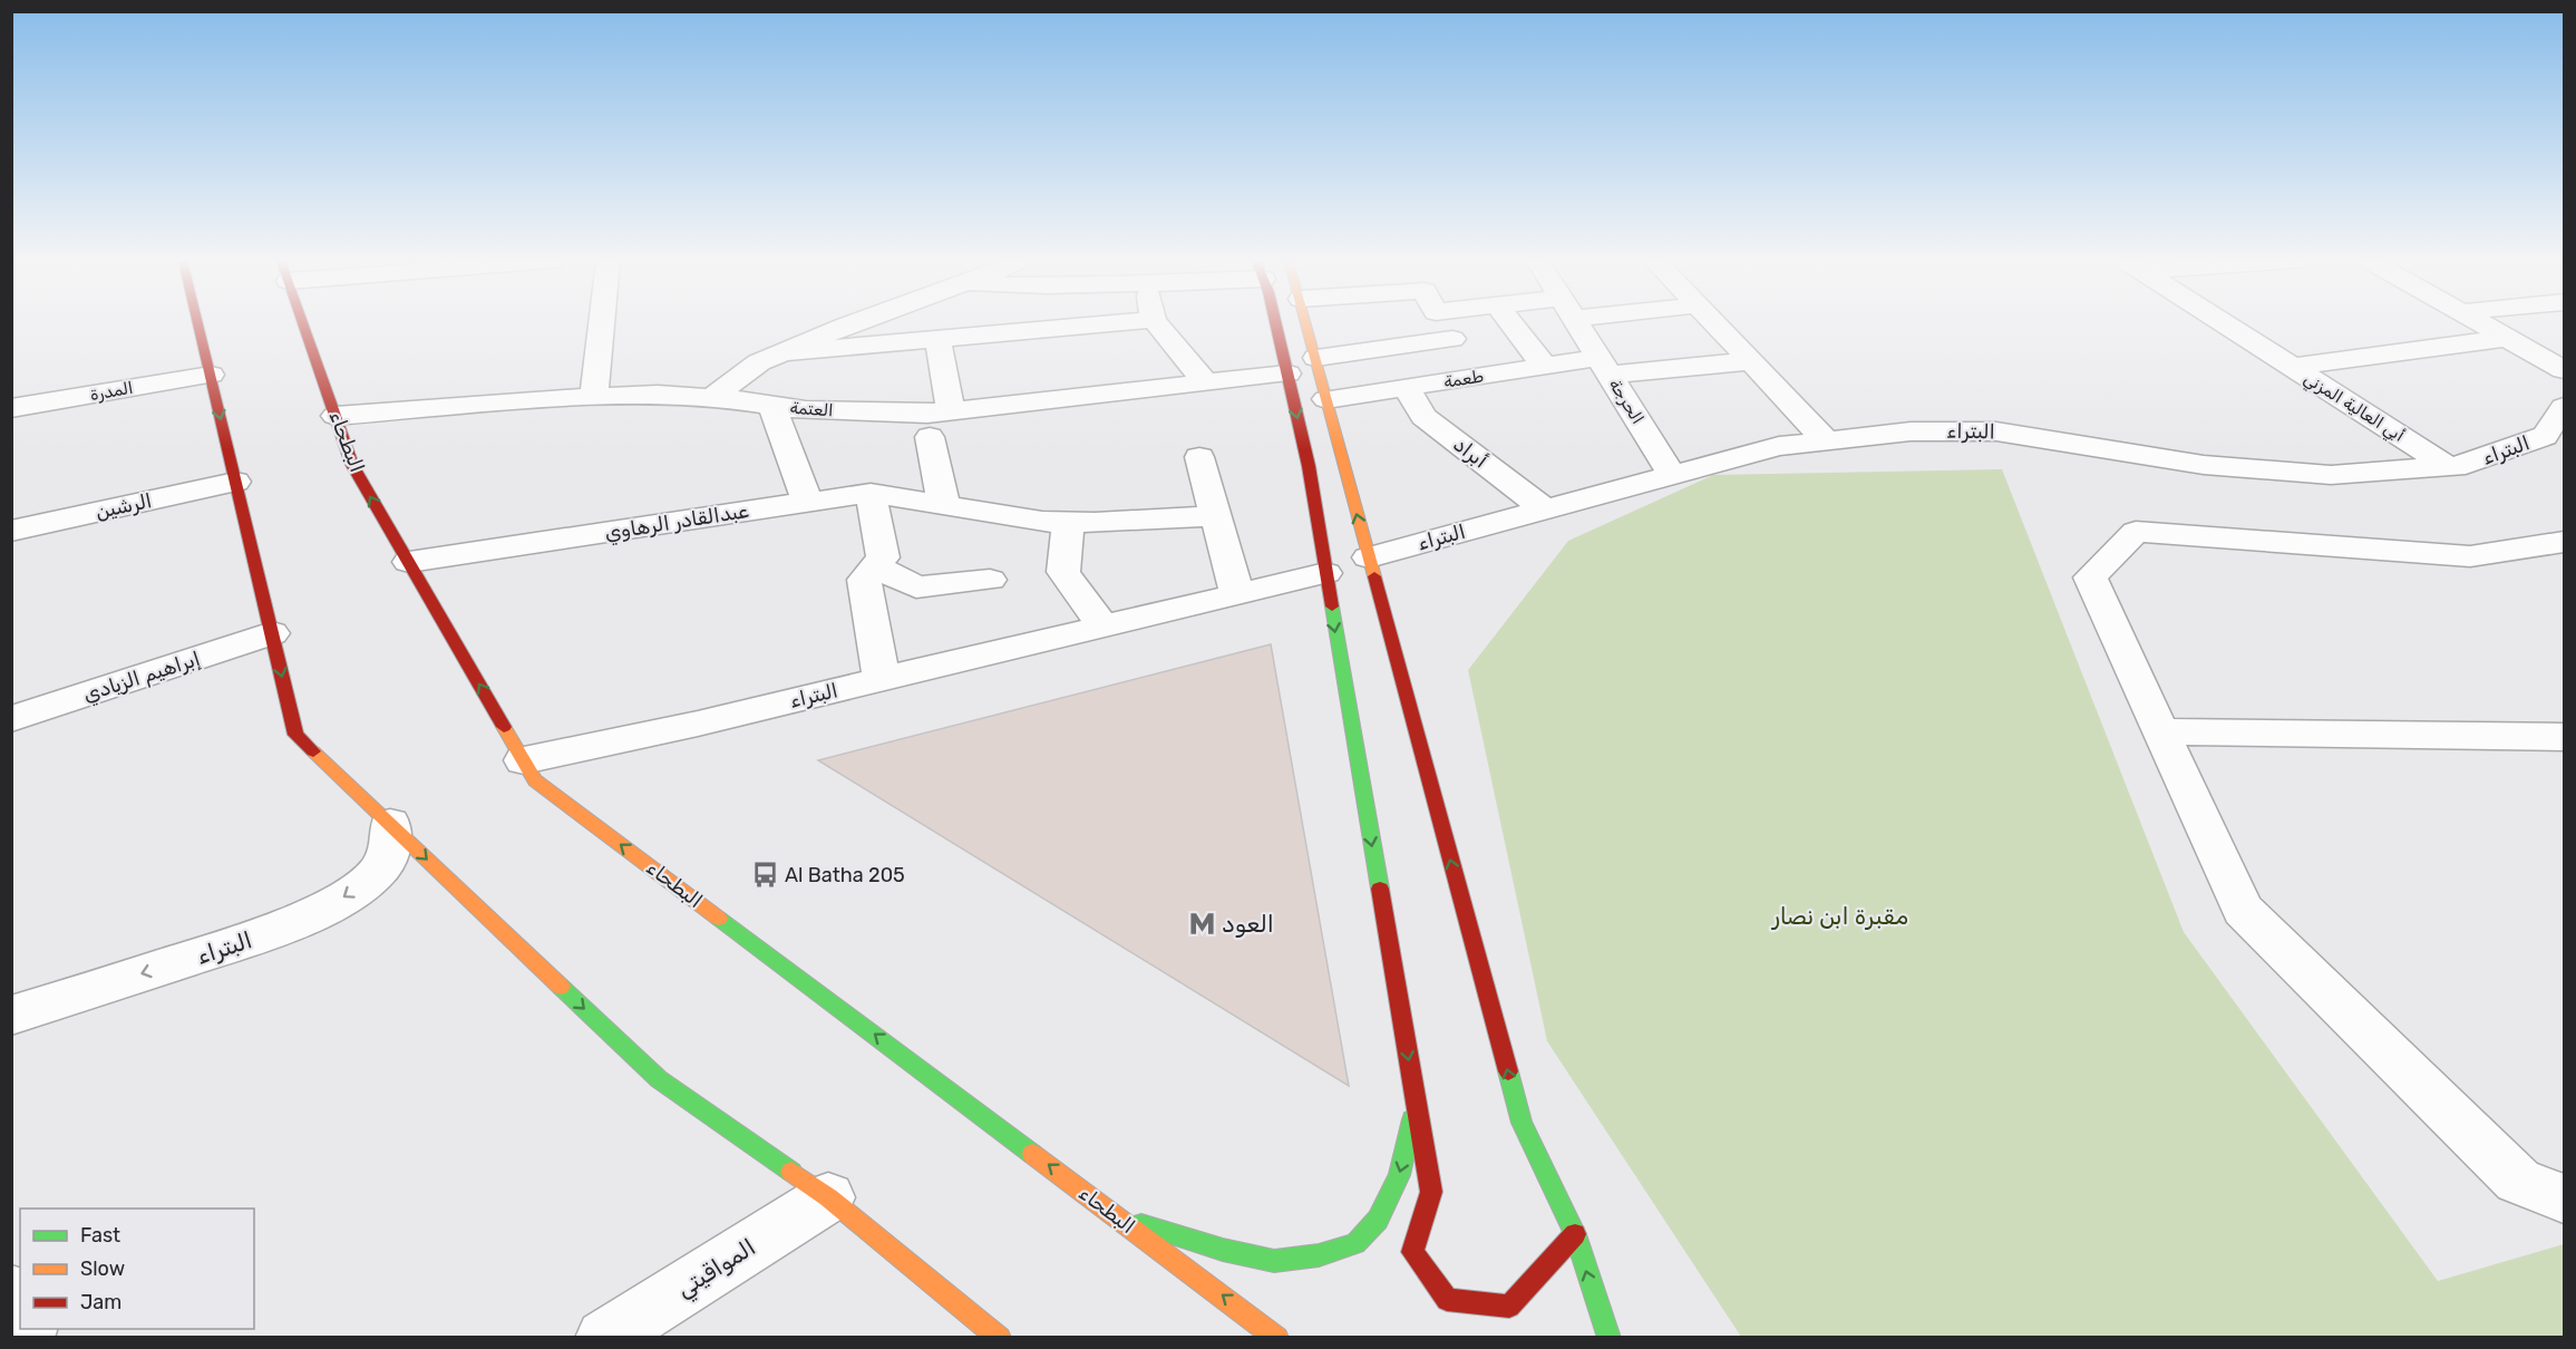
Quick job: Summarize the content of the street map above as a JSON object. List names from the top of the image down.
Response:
{
  "streets": {
    "main road": ["البطحاء"],
    "street": [
      "طعمة",
      "المدرة",
      "الحرجة",
      "أبي العالية المزني",
      "العتمة",
      "البتراء",
      "أبراد",
      "الرشين",
      "عبدالقادر الرهاوي",
      "إبراهيم الزيادي",
      "المواقيتي"
    ]
  },
  "crossings": [
    ["طعمة", "الحرجة"],
    ["طعمة", "أبراد"],
    ["الحرجة", "البتراء"],
    ["أبي العالية المزني", "البتراء"],
    ["العتمة", "البطحاء"],
    ["البتراء", "البطحاء"],
    ["البتراء", "أبراد"],
    ["البطحاء", "عبدالقادر الرهاوي"]
  ],
  "one_way": ["البطحاء"],
  "parks": ["مقبرة ابن نصار"],
  "places": {
    "bus stop": ["Al Batha 205"],
    "metro station": ["العود"]
  },
  "legend": ["Fast", "Slow", "Jam"]
}
